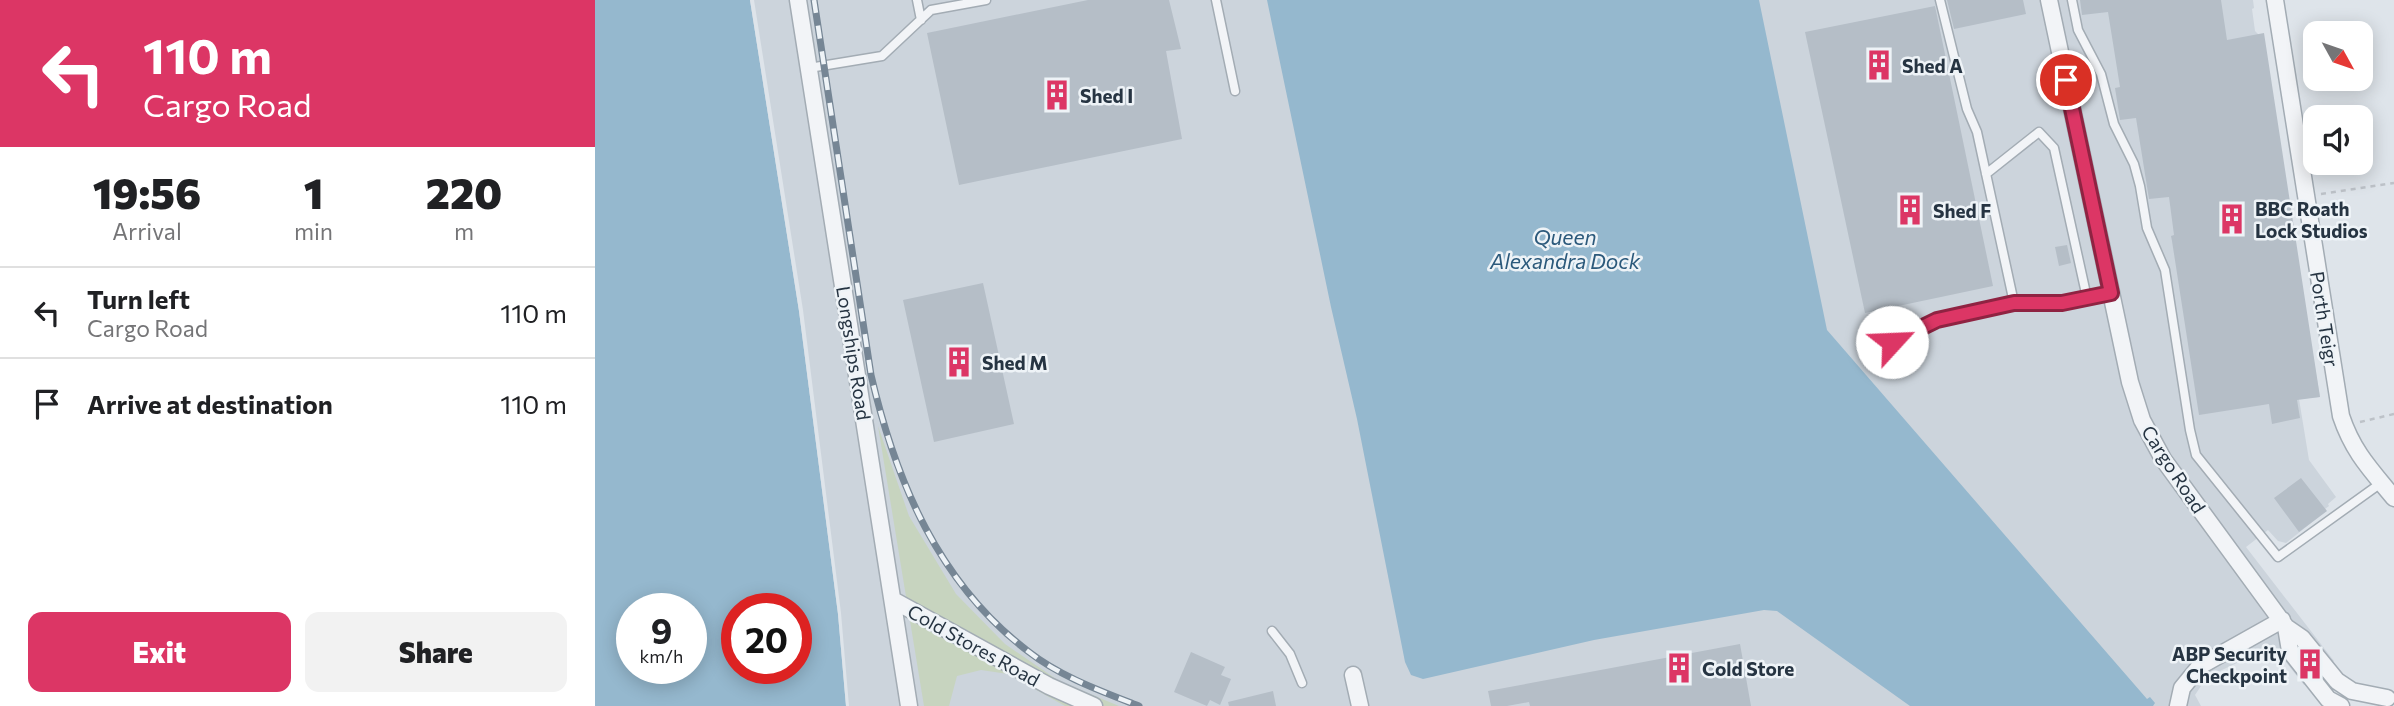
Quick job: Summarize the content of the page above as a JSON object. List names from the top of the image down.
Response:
{
  "streets": {
    "street": [
      "Porth Teigr",
      "Longships Road",
      "Cargo Road",
      "Cold Stores Road"
    ]
  },
  "crossings": [
    ["Longships Road", "Cold Stores Road"]
  ],
  "water": ["Queen Alexandra Dock"],
  "places": {
    "building": [
      "Shed A",
      "Shed I",
      "Shed F",
      "BBC Roath Lock Studios",
      "Shed M",
      "ABP Security Checkpoint",
      "Cold Store"
    ]
  },
  "north": "bottom right",
  "page": {
    "turn": ["110 m", "Cargo Road"],
    "eta": [
      "19:56",
      "Arrival",
      "1",
      "min",
      "220",
      "m"
    ],
    "list": [
      {
        "name": "Turn left",
        "note": "Cargo Road",
        "value": "110 m"
      },
      {
        "name": "Arrive at destination",
        "value": "110 m"
      }
    ],
    "speed": "9 km/h",
    "limit": "20",
    "buttons": ["Exit", "Share"]
  }
}
